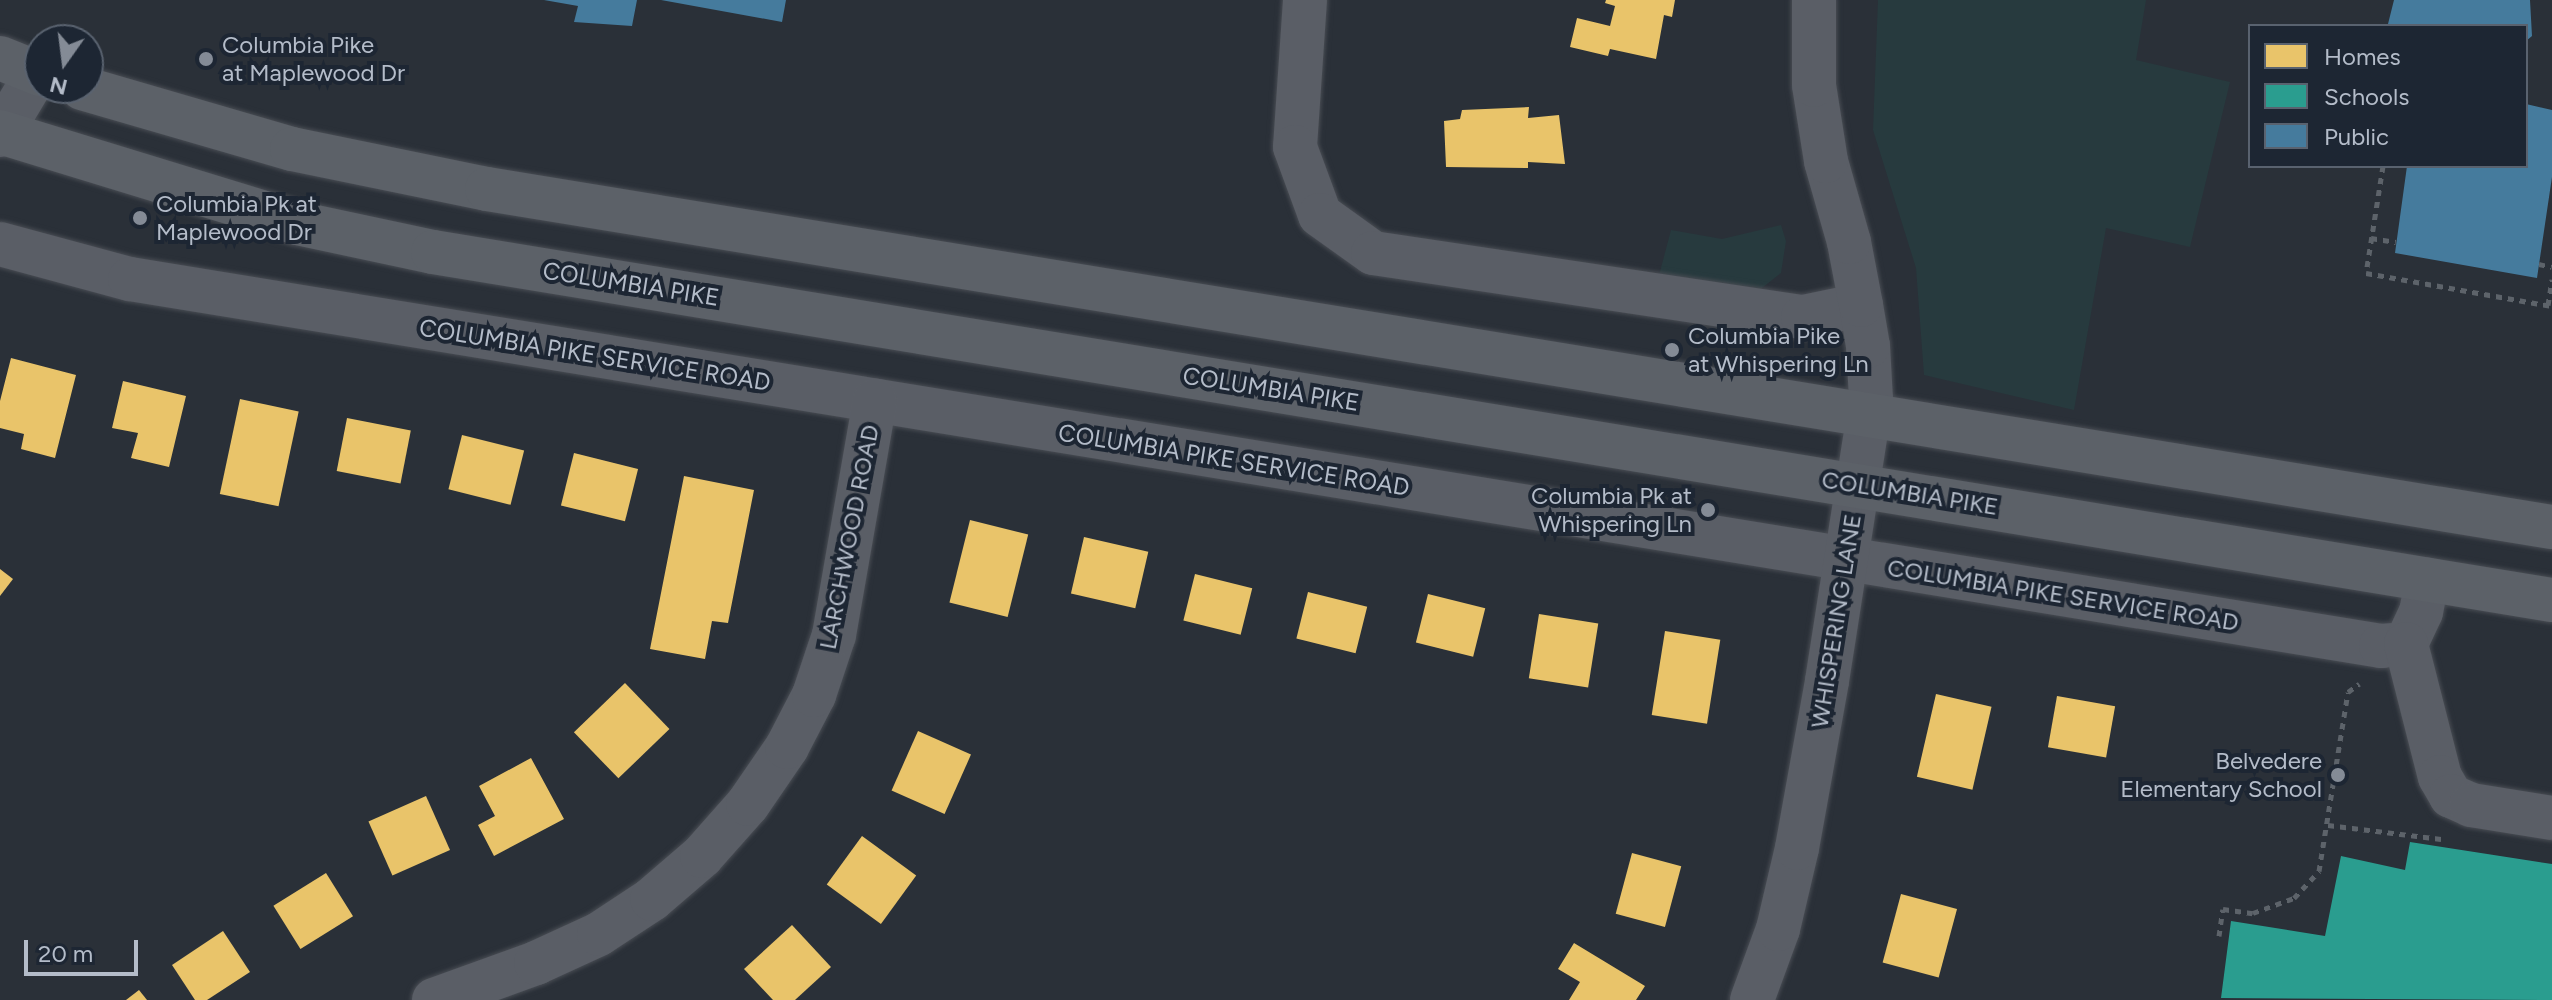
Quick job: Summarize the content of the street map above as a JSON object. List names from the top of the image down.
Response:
{
  "streets": {
    "main road": ["COLUMBIA PIKE"],
    "street": ["COLUMBIA PIKE SERVICE ROAD", "LARCHWOOD ROAD", "WHISPERING LANE"]
  },
  "crossings": [
    ["COLUMBIA PIKE", "WHISPERING LANE"],
    ["COLUMBIA PIKE SERVICE ROAD", "LARCHWOOD ROAD"],
    ["COLUMBIA PIKE SERVICE ROAD", "WHISPERING LANE"]
  ],
  "places": [
    "Columbia Pike at Maplewood Dr",
    "Columbia Pk at Maplewood Dr",
    "Columbia Pike at Whispering Ln",
    "Columbia Pk at Whispering Ln",
    "Belvedere Elementary School"
  ],
  "legend": ["Homes", "Schools", "Public"],
  "scale_bar": "20 m",
  "north": "bottom"
}
